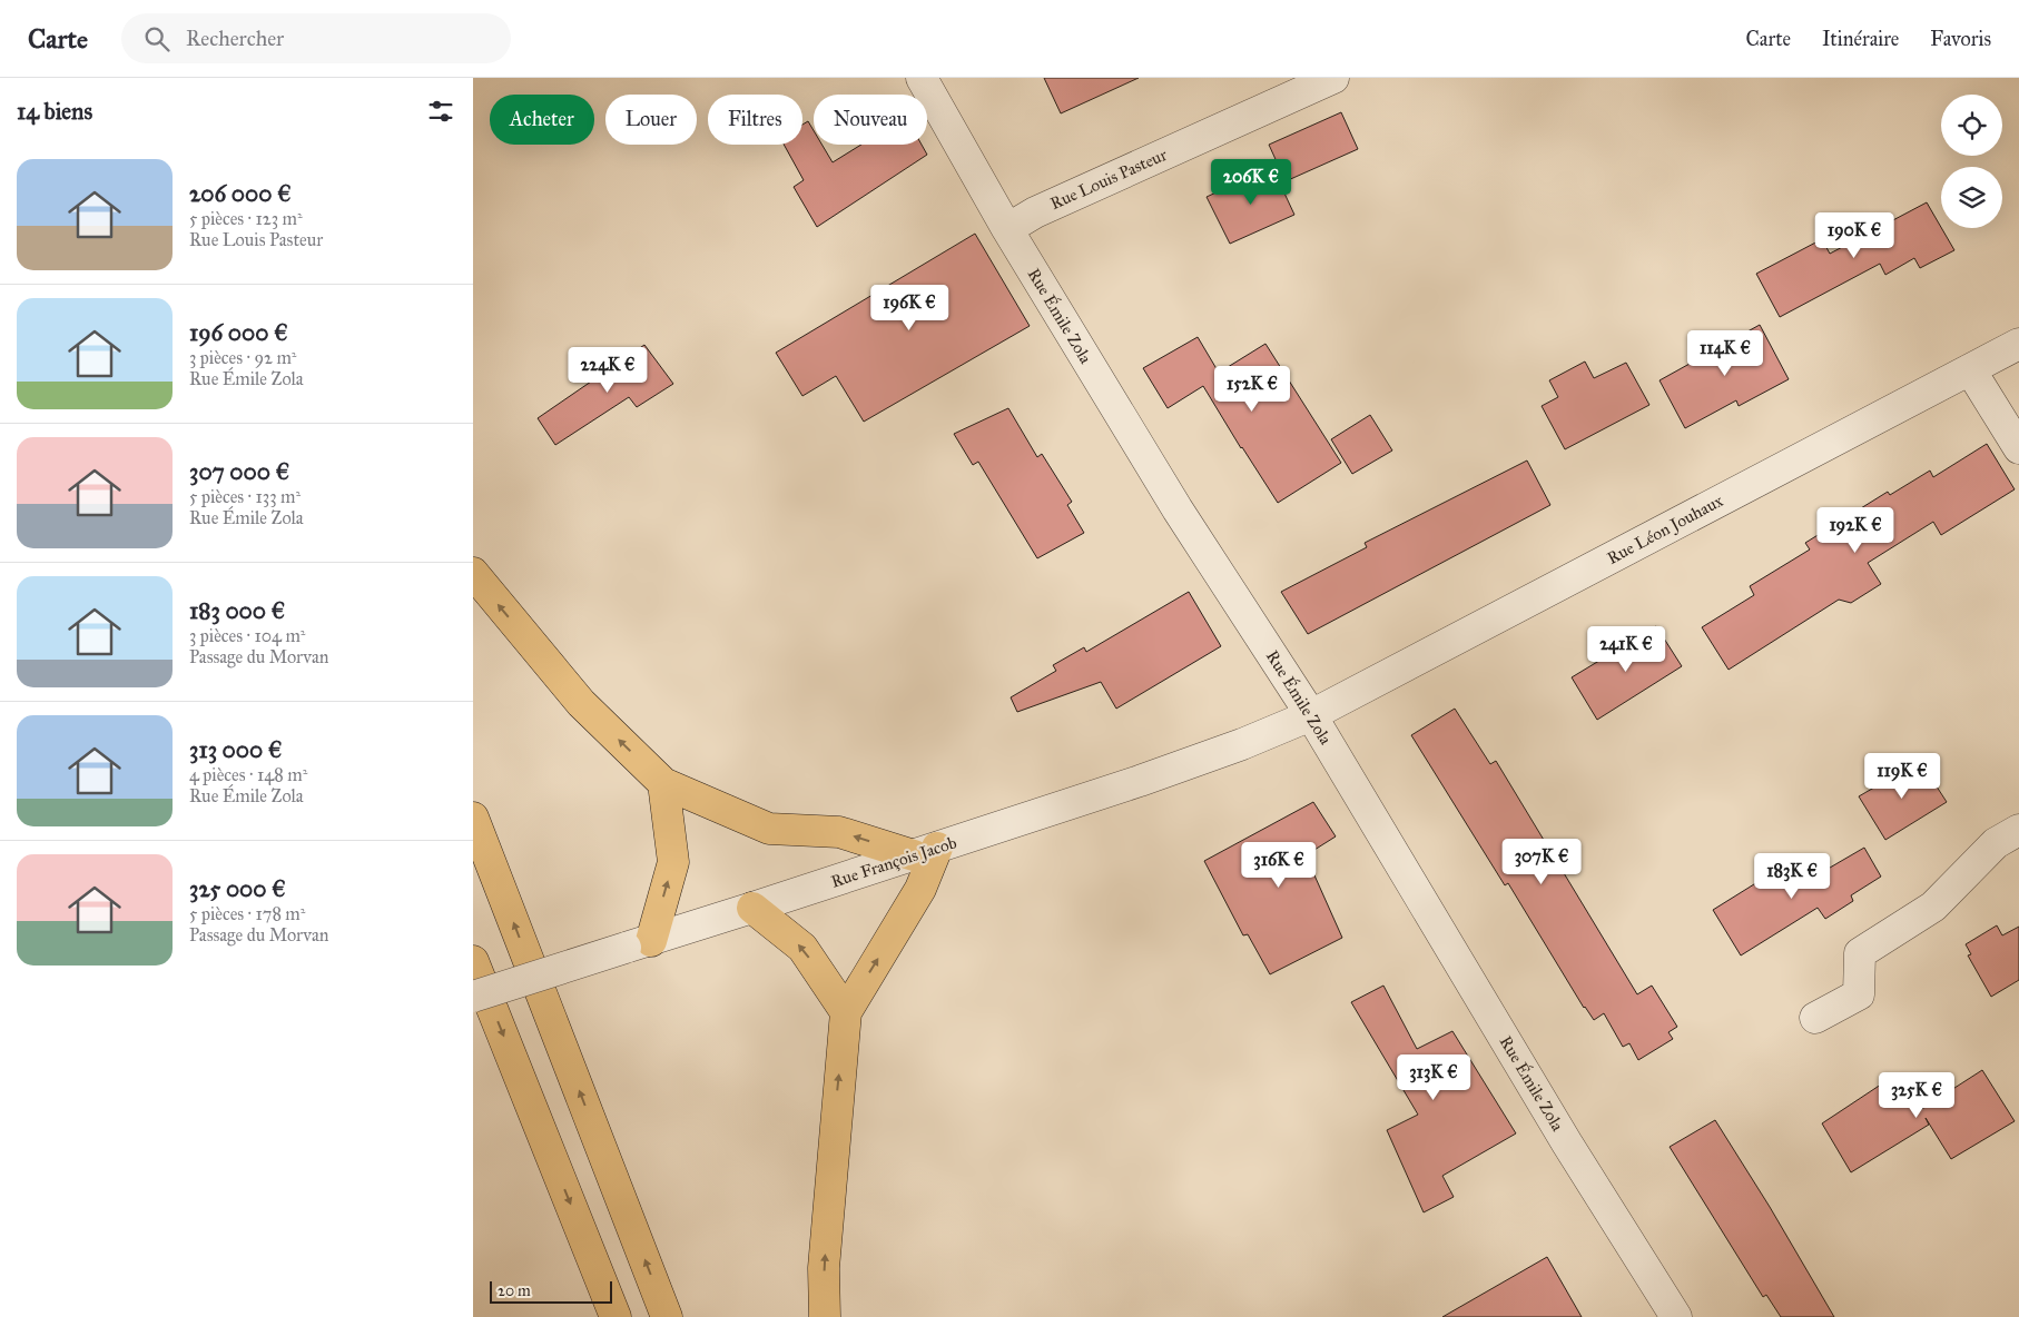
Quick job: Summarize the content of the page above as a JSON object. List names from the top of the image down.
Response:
{
  "streets": {
    "street": [
      "Rue Louis Pasteur",
      "Rue Émile Zola",
      "Rue Léon Jouhaux",
      "Rue François Jacob"
    ]
  },
  "crossings": [
    ["Rue Louis Pasteur", "Rue Émile Zola"],
    ["Rue Émile Zola", "Rue Léon Jouhaux"],
    ["Rue Émile Zola", "Rue François Jacob"],
    ["Rue Léon Jouhaux", "Rue François Jacob"]
  ],
  "scale_bar": "20 m",
  "page": {
    "header": "Carte",
    "search": "Rechercher",
    "nav": ["Carte", "Itinéraire", "Favoris"],
    "heading": "14 biens",
    "chip": [
      "Acheter",
      "Louer",
      "Filtres",
      "Nouveau"
    ],
    "list": [
      {
        "name": "206 000 €",
        "note": "5 pièces · 123 m² · Rue Louis Pasteur"
      },
      {
        "name": "196 000 €",
        "note": "3 pièces · 92 m² · Rue Émile Zola"
      },
      {
        "name": "307 000 €",
        "note": "5 pièces · 133 m² · Rue Émile Zola"
      },
      {
        "name": "183 000 €",
        "note": "3 pièces · 104 m² · Passage du Morvan"
      },
      {
        "name": "313 000 €",
        "note": "4 pièces · 148 m² · Rue Émile Zola"
      },
      {
        "name": "325 000 €",
        "note": "5 pièces · 178 m² · Passage du Morvan"
      }
    ],
    "price": [
      "206K €",
      "190K €",
      "196K €",
      "114K €",
      "224K €",
      "152K €",
      "192K €",
      "241K €",
      "119K €",
      "307K €",
      "316K €",
      "183K €",
      "313K €",
      "325K €"
    ],
    "scale": "20 m"
  }
}
